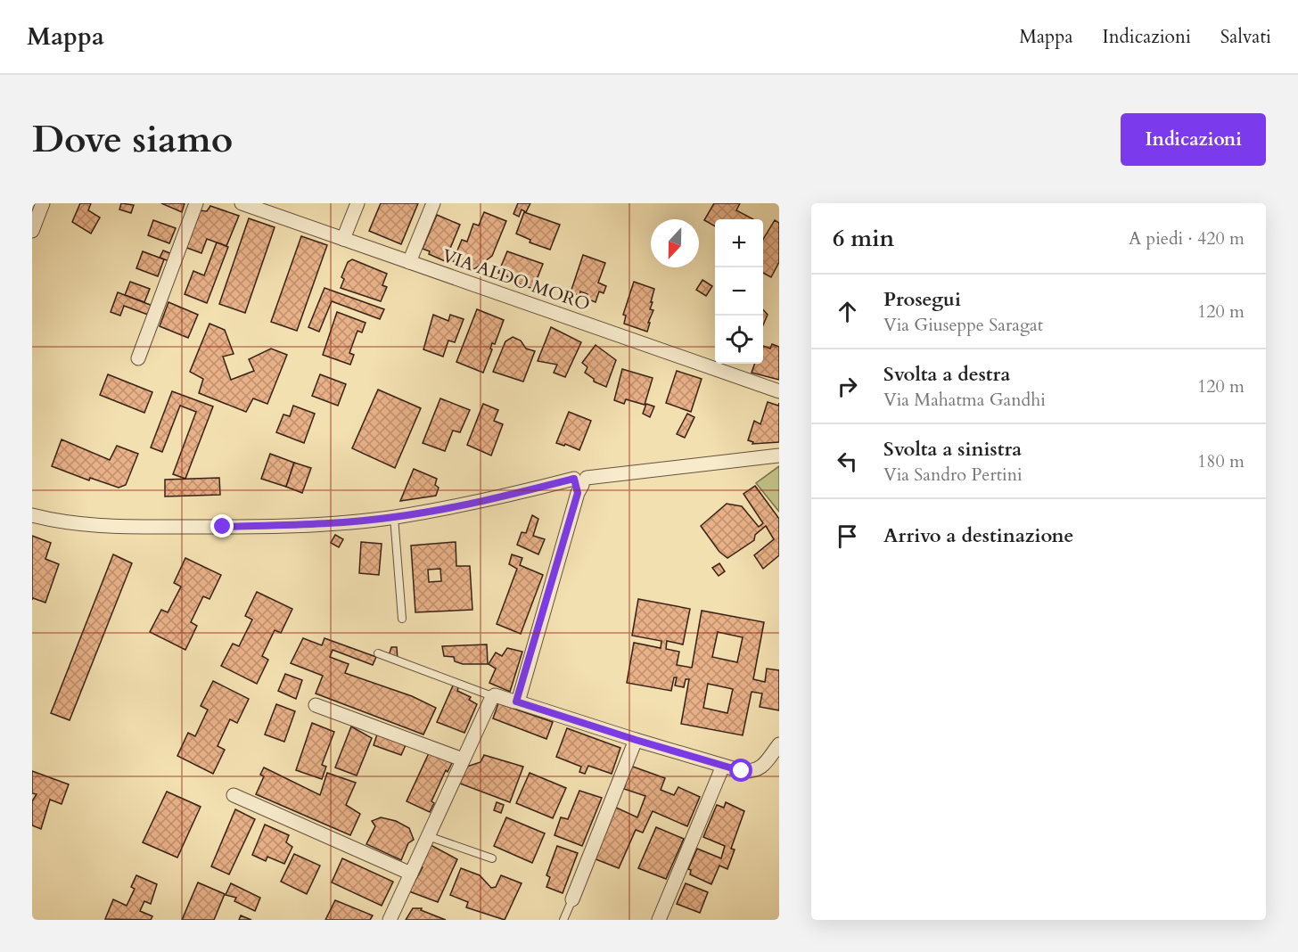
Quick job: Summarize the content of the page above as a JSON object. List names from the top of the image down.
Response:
{
  "streets": {
    "street": ["VIA ALDO MORO"]
  },
  "north": "bottom",
  "page": {
    "header": "Mappa",
    "nav": ["Mappa", "Indicazioni", "Salvati"],
    "buttons": "Indicazioni",
    "title": "Dove siamo",
    "heading": ["6 min", "A piedi · 420 m"],
    "map_buttons": ["+", "−"],
    "list": [
      ["Prosegui", "Via Giuseppe Saragat", "120 m"],
      ["Svolta a destra", "Via Mahatma Gandhi", "120 m"],
      ["Svolta a sinistra", "Via Sandro Pertini", "180 m"],
      "Arrivo a destinazione"
    ]
  }
}
